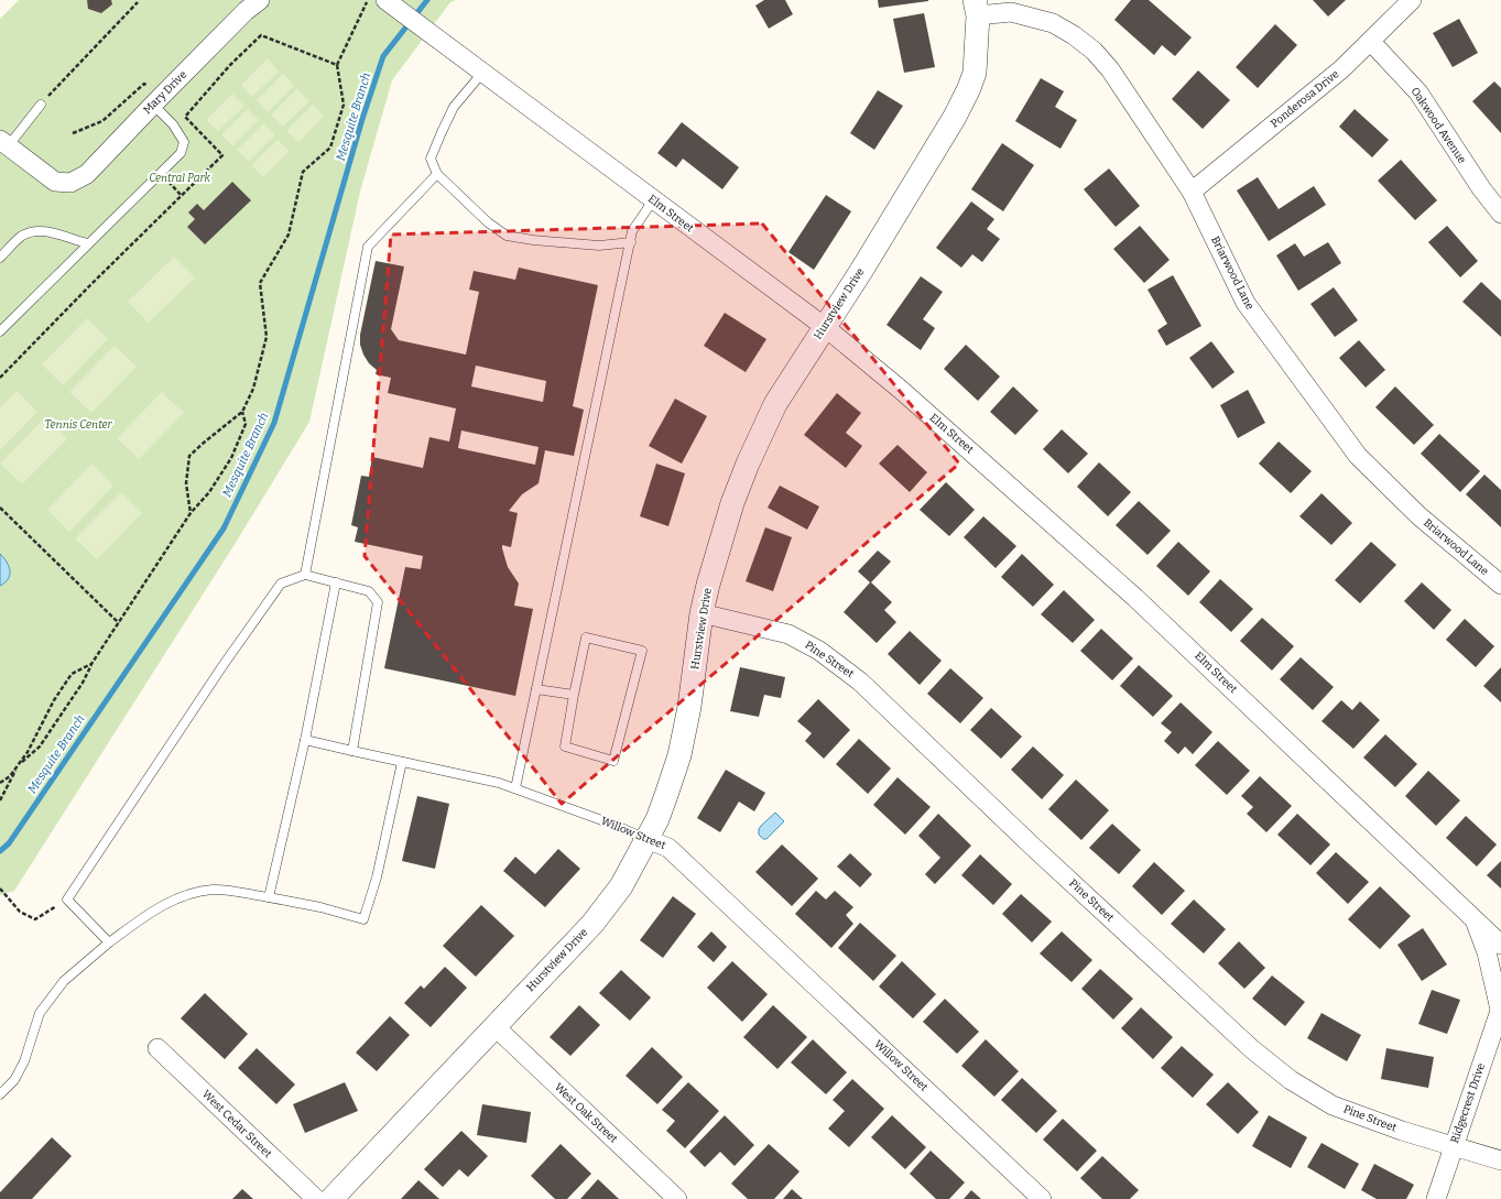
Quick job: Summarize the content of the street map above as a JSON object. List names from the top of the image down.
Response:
{
  "streets": {
    "street": [
      "Mary Drive",
      "Ponderosa Drive",
      "Oakwood Avenue",
      "Elm Street",
      "Briarwood Lane",
      "Hurstview Drive",
      "Pine Street",
      "Willow Street",
      "Ridgecrest Drive",
      "West Oak Street",
      "West Cedar Street"
    ]
  },
  "crossings": [
    ["Ponderosa Drive", "Oakwood Avenue"],
    ["Ponderosa Drive", "Briarwood Lane"],
    ["Elm Street", "Hurstview Drive"],
    ["Elm Street", "Ridgecrest Drive"],
    ["Briarwood Lane", "Hurstview Drive"],
    ["Hurstview Drive", "Pine Street"],
    ["Hurstview Drive", "Willow Street"],
    ["Hurstview Drive", "West Oak Street"],
    ["Pine Street", "Ridgecrest Drive"]
  ],
  "water": ["Mesquite Branch"],
  "parks": ["Central Park", "Tennis Center"]
}
